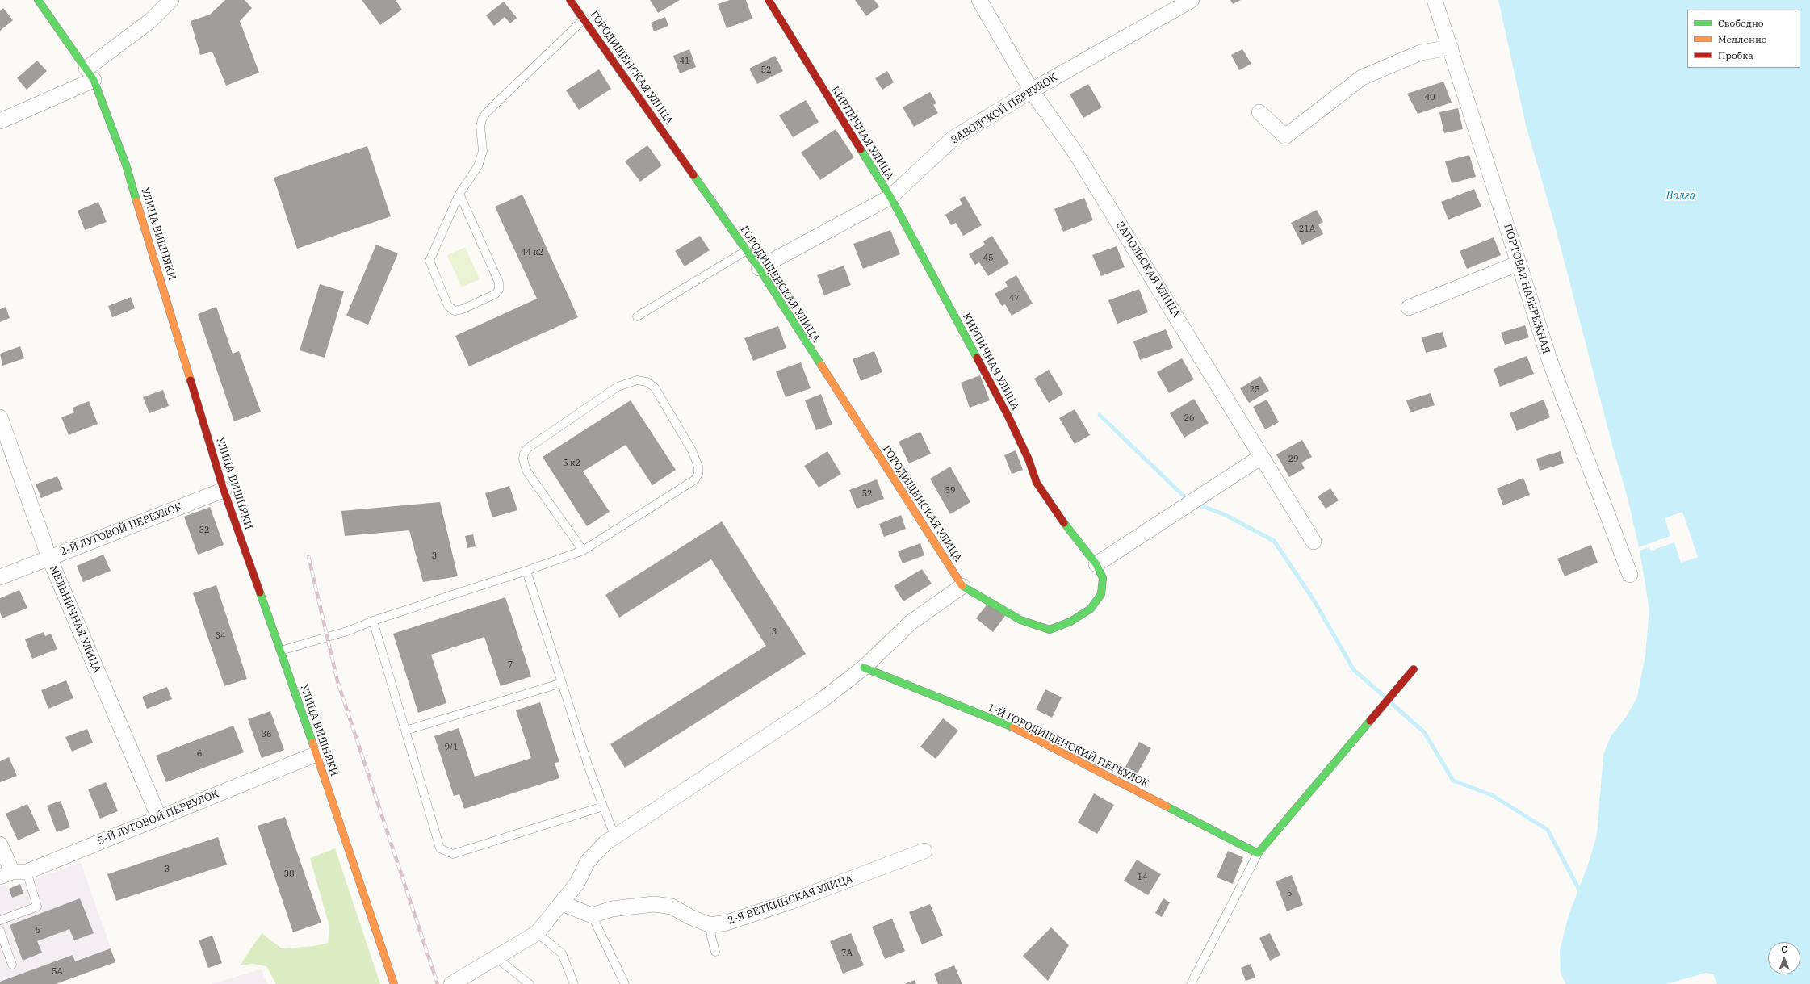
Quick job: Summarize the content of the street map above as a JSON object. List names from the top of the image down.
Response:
{
  "streets": {
    "street": [
      "ГОРОДИЩЕНСКАЯ УЛИЦА",
      "ЗАВОДСКОЙ ПЕРЕУЛОК",
      "КИРПИЧНАЯ УЛИЦА",
      "УЛИЦА ВИШНЯКИ",
      "ЗАПОЛЬСКАЯ УЛИЦА",
      "ПОРТОВАЯ НАБЕРЕЖНАЯ",
      "2-Й ЛУГОВОЙ ПЕРЕУЛОК",
      "МЕЛЬНИЧНАЯ УЛИЦА",
      "1-Й ГОРОДИЩЕНСКИЙ ПЕРЕУЛОК",
      "5-Й ЛУГОВОЙ ПЕРЕУЛОК",
      "2-Я ВЕТКИНСКАЯ УЛИЦА"
    ]
  },
  "crossings": [
    ["ГОРОДИЩЕНСКАЯ УЛИЦА", "ЗАВОДСКОЙ ПЕРЕУЛОК"],
    ["ГОРОДИЩЕНСКАЯ УЛИЦА", "КИРПИЧНАЯ УЛИЦА"],
    ["ЗАВОДСКОЙ ПЕРЕУЛОК", "КИРПИЧНАЯ УЛИЦА"],
    ["ЗАВОДСКОЙ ПЕРЕУЛОК", "ЗАПОЛЬСКАЯ УЛИЦА"],
    ["УЛИЦА ВИШНЯКИ", "2-Й ЛУГОВОЙ ПЕРЕУЛОК"],
    ["УЛИЦА ВИШНЯКИ", "5-Й ЛУГОВОЙ ПЕРЕУЛОК"],
    ["2-Й ЛУГОВОЙ ПЕРЕУЛОК", "МЕЛЬНИЧНАЯ УЛИЦА"],
    ["МЕЛЬНИЧНАЯ УЛИЦА", "5-Й ЛУГОВОЙ ПЕРЕУЛОК"]
  ],
  "water": ["Волга"],
  "house_numbers": [
    "41",
    "52",
    "40",
    "21А",
    "44 к2",
    "45",
    "47",
    "25",
    "26",
    "29",
    "5 к2",
    "59",
    "52",
    "32",
    "3",
    "3",
    "34",
    "7",
    "36",
    "9/1",
    "6",
    "3",
    "38",
    "14",
    "6",
    "5",
    "7А",
    "5А"
  ],
  "legend": ["Свободно", "Медленно", "Пробка"],
  "north": "top"
}
